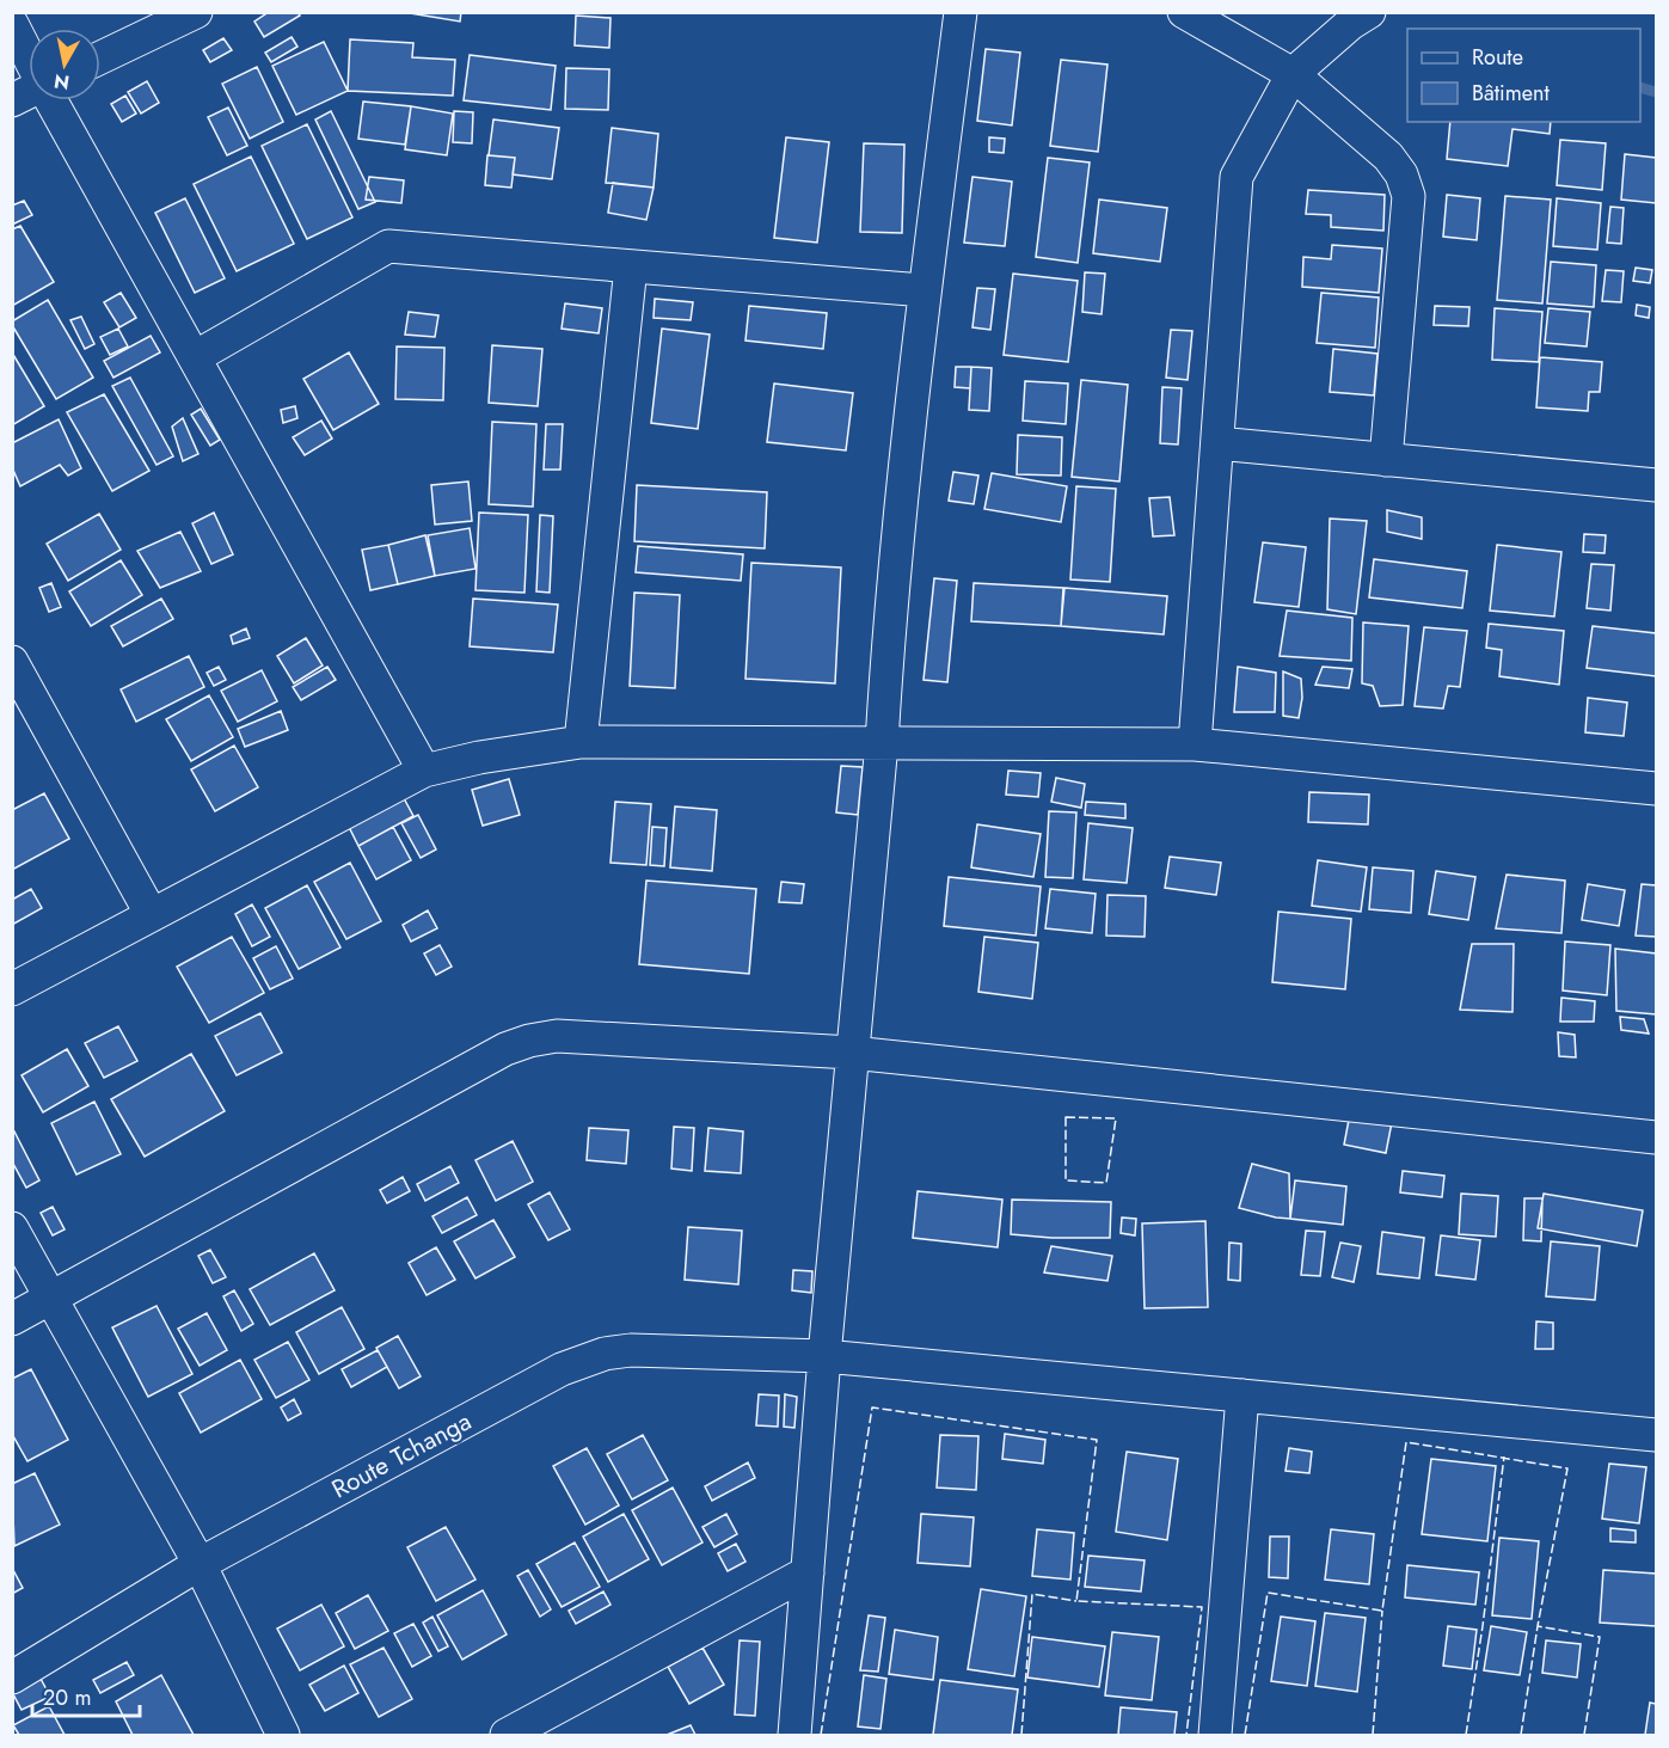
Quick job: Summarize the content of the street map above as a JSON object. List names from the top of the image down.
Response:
{
  "streets": {
    "street": ["Route Tchanga"]
  },
  "legend": ["Route", "Bâtiment"],
  "scale_bar": "20 m",
  "north": "bottom"
}
